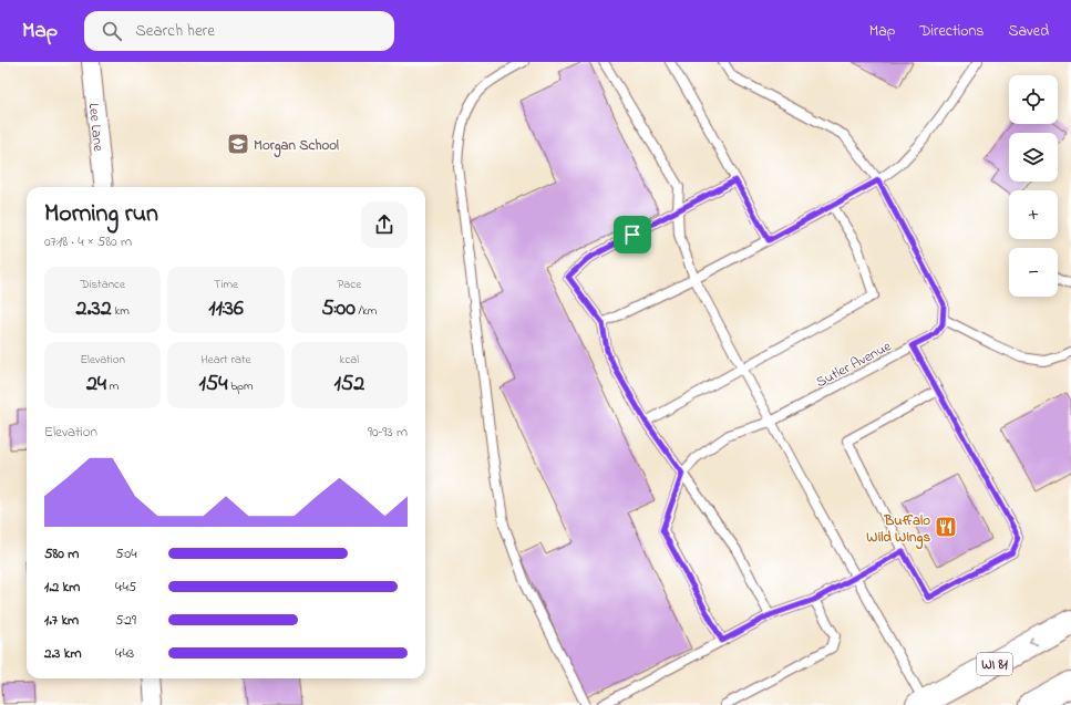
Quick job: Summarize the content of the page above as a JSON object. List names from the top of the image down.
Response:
{
  "streets": {
    "main road": ["WI 81"],
    "street": ["Lee Lane"],
    "lane": ["Sutler Avenue"]
  },
  "places": {
    "school or university": ["Morgan School"],
    "restaurant": ["Buffalo Wild Wings"]
  },
  "page": {
    "header": "Map",
    "search": "Search here",
    "nav": ["Map", "Directions", "Saved"],
    "map_buttons": ["+", "−"],
    "heading": ["Morning run", "07:18 · 4 × 580 m"],
    "stats": [
      ["Distance", "2.32 km"],
      ["Time", "11:36"],
      ["Pace", "5:00 /km"],
      ["Elevation", "24 m"],
      ["Heart rate", "154 bpm"],
      ["kcal", "152"]
    ],
    "chart": ["Elevation", "90–93 m"],
    "list": [
      {
        "name": "580 m",
        "note": "5:04"
      },
      {
        "name": "1.2 km",
        "note": "4:45"
      },
      {
        "name": "1.7 km",
        "note": "5:29"
      },
      {
        "name": "2.3 km",
        "note": "4:43"
      }
    ]
  }
}
